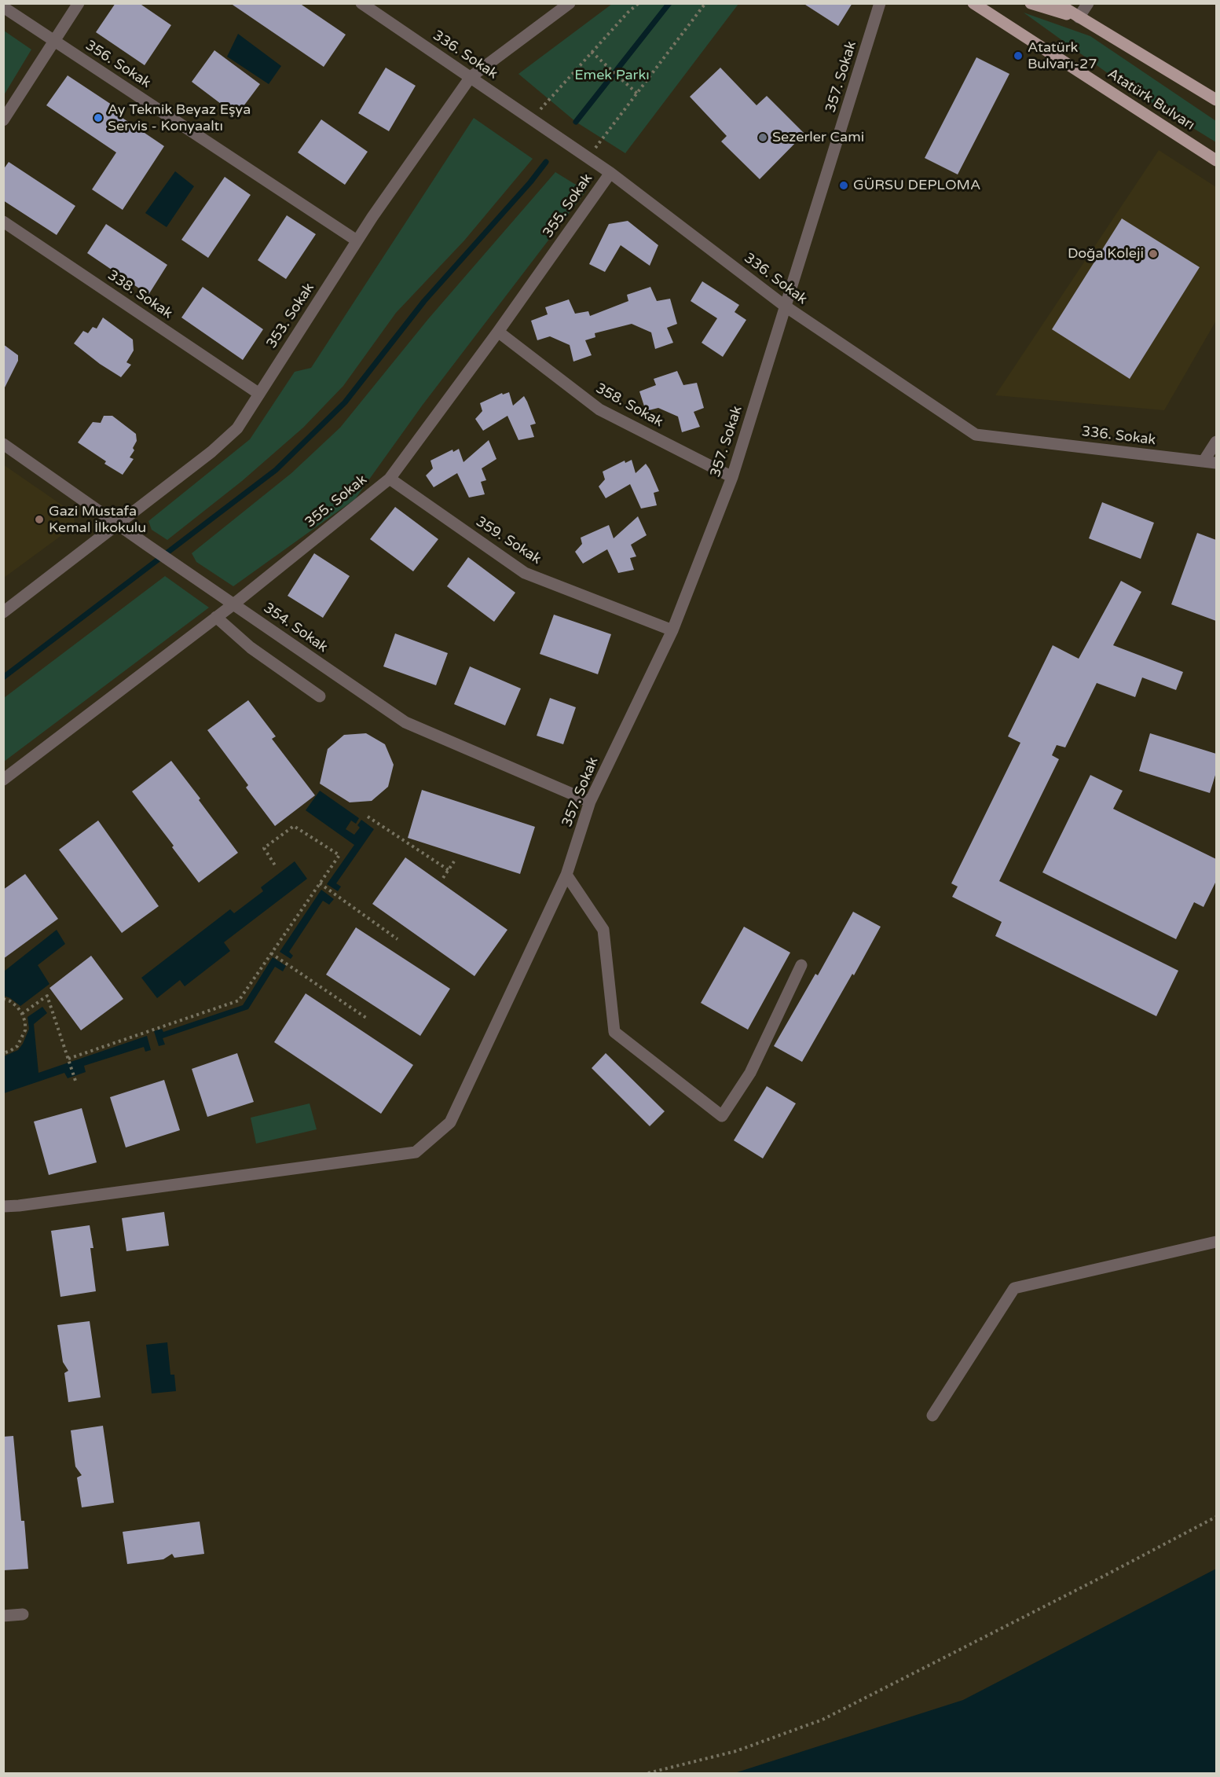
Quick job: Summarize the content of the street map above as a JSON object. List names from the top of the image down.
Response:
{
  "streets": {
    "main road": ["Atatürk Bulvarı"],
    "street": [
      "336. Sokak",
      "356. Sokak",
      "357. Sokak",
      "355. Sokak",
      "338. Sokak",
      "353. Sokak",
      "358. Sokak",
      "359. Sokak",
      "354. Sokak"
    ]
  },
  "crossings": [
    ["336. Sokak", "357. Sokak"],
    ["336. Sokak", "355. Sokak"],
    ["336. Sokak", "353. Sokak"],
    ["356. Sokak", "353. Sokak"],
    ["357. Sokak", "358. Sokak"],
    ["357. Sokak", "359. Sokak"],
    ["357. Sokak", "354. Sokak"],
    ["355. Sokak", "358. Sokak"],
    ["355. Sokak", "359. Sokak"],
    ["355. Sokak", "354. Sokak"],
    ["338. Sokak", "353. Sokak"],
    ["353. Sokak", "354. Sokak"]
  ],
  "parks": ["Emek Parkı"],
  "places": [
    "Atatürk Bulvarı-27",
    "Ay Teknik Beyaz Eşya Servis - Konyaaltı",
    "Sezerler Cami",
    "GÜRSU DEPLOMA",
    "Doğa Koleji",
    "Gazi Mustafa Kemal İlkokulu"
  ]
}
